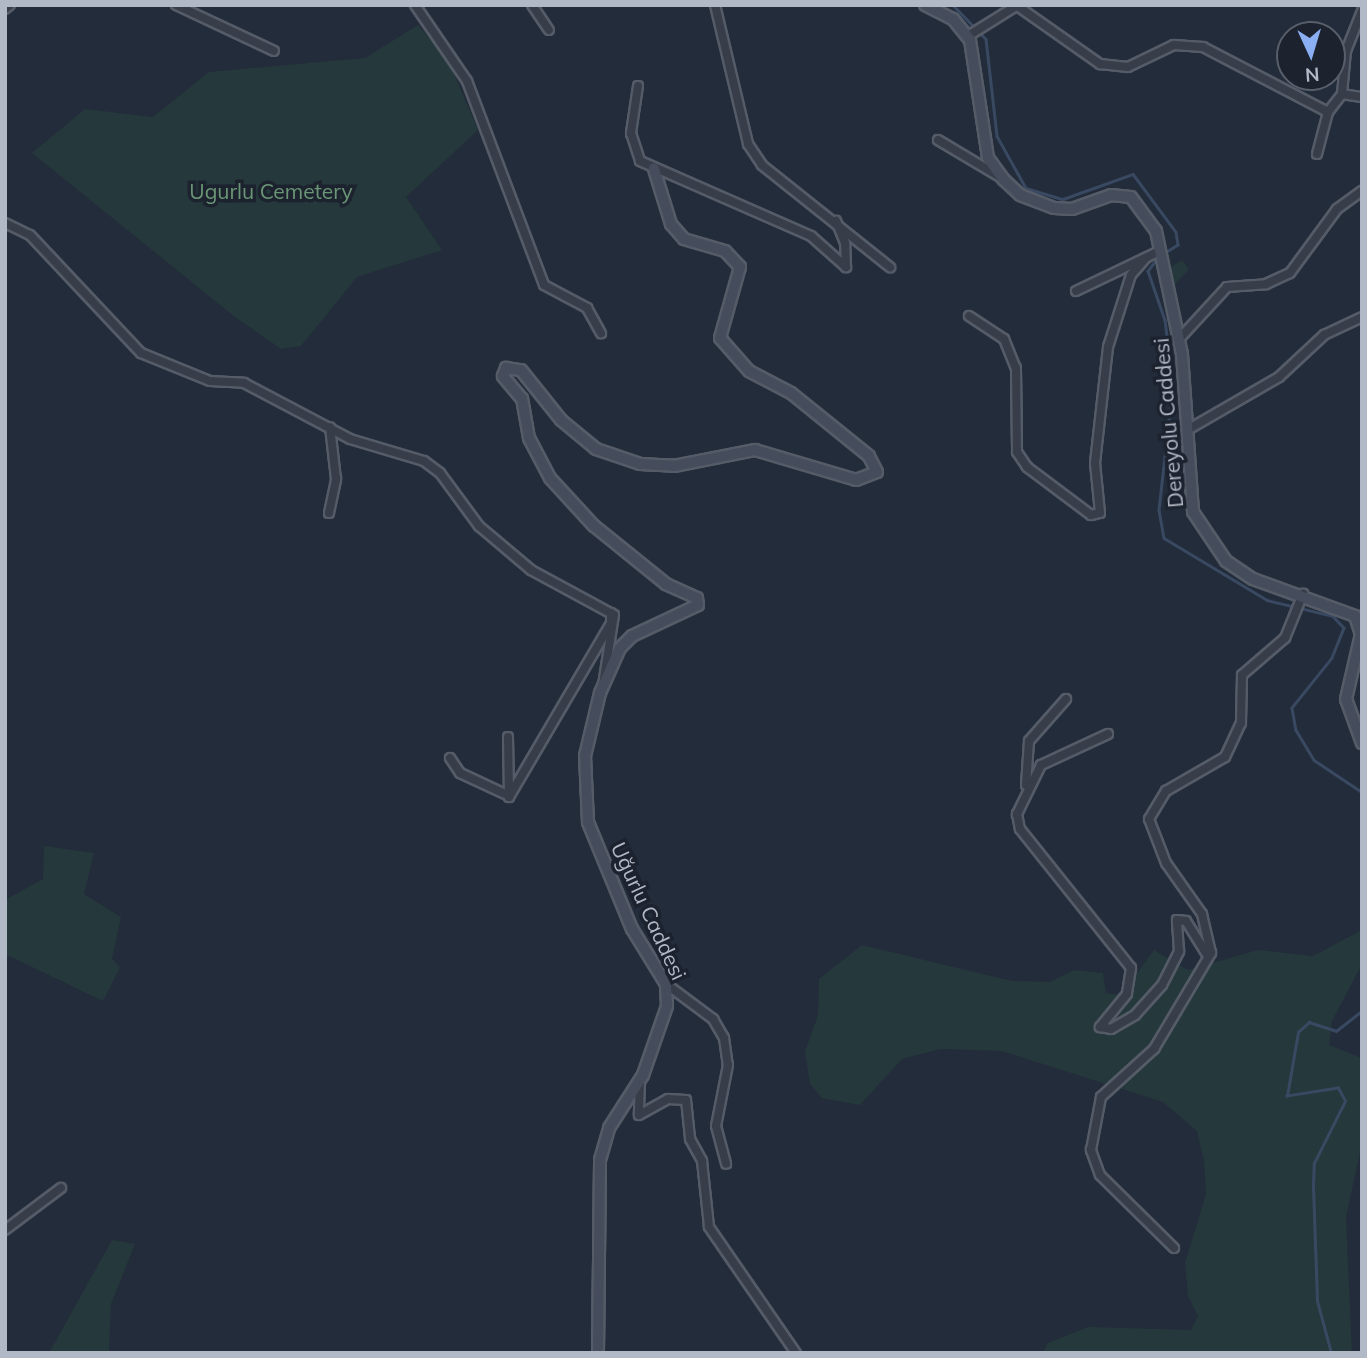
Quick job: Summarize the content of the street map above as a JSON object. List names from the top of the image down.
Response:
{
  "streets": {
    "street": ["Dereyolu Caddesi", "Uğurlu Caddesi"]
  },
  "parks": ["Ugurlu Cemetery"],
  "north": "bottom"
}
